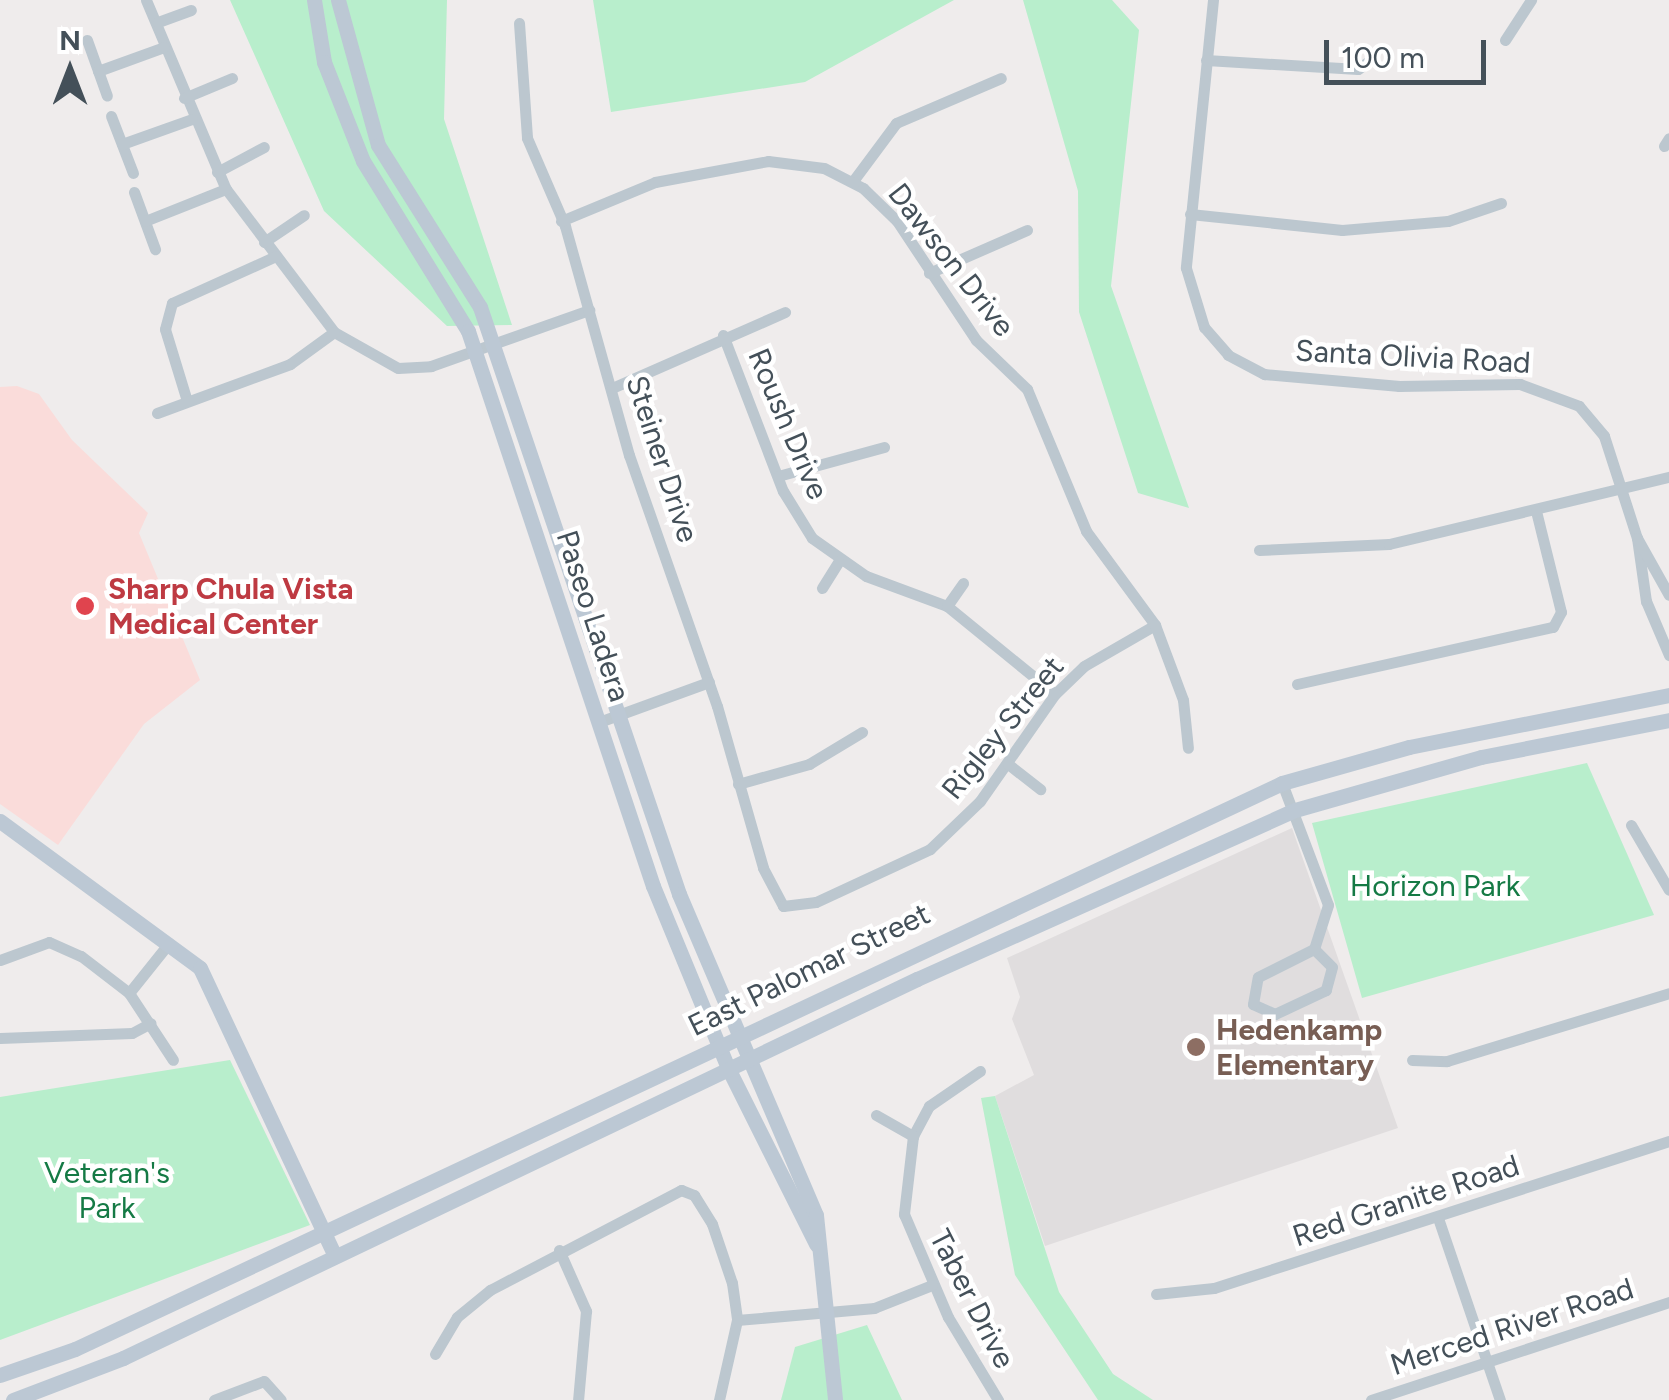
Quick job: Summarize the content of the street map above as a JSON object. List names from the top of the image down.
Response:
{
  "streets": {
    "main road": ["Paseo Ladera", "East Palomar Street"],
    "street": [
      "Dawson Drive",
      "Santa Olivia Road",
      "Roush Drive",
      "Steiner Drive",
      "Rigley Street",
      "Red Granite Road",
      "Taber Drive",
      "Merced River Road"
    ]
  },
  "crossings": [
    ["Dawson Drive", "Steiner Drive"],
    ["Dawson Drive", "Rigley Street"],
    ["Roush Drive", "Rigley Street"],
    ["Steiner Drive", "Rigley Street"],
    ["Paseo Ladera", "East Palomar Street"]
  ],
  "parks": ["Horizon Park", "Veteran's Park"],
  "places": ["Sharp Chula Vista Medical Center", "Hedenkamp Elementary"],
  "scale_bar": "100 m",
  "north": "top"
}
